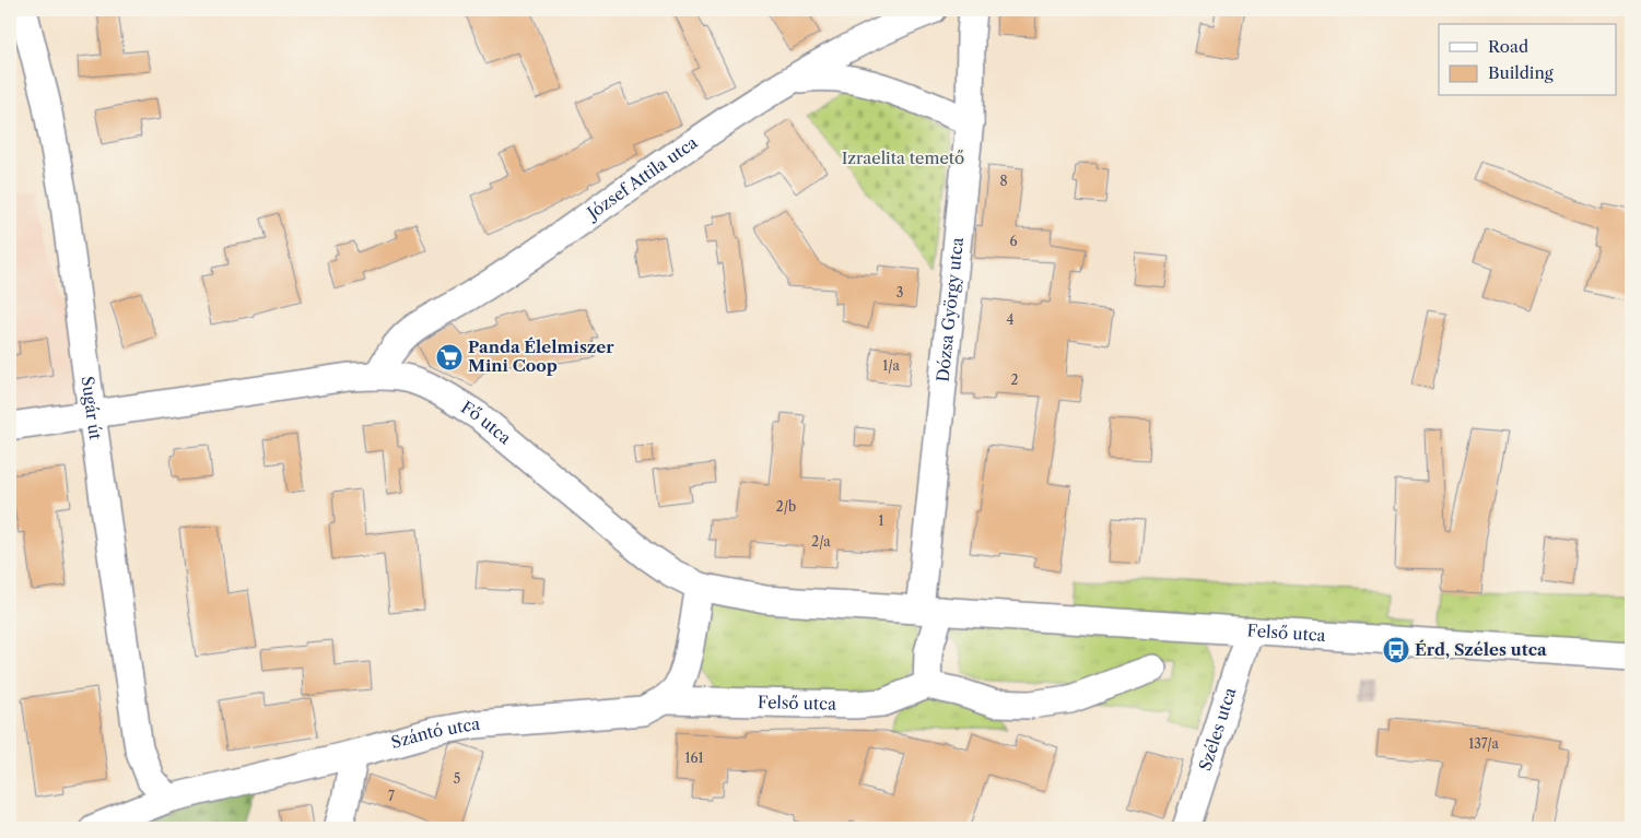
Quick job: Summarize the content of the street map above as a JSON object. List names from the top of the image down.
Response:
{
  "streets": {
    "street": [
      "József Attila utca",
      "Dózsa György utca",
      "Sugár út",
      "Fő utca",
      "Felső utca",
      "Széles utca",
      "Szántó utca"
    ]
  },
  "crossings": [
    ["József Attila utca", "Fő utca"],
    ["Dózsa György utca", "Fő utca"],
    ["Dózsa György utca", "Felső utca"],
    ["Sugár út", "Fő utca"],
    ["Sugár út", "Szántó utca"],
    ["Fő utca", "Felső utca"],
    ["Fő utca", "Szántó utca"],
    ["Felső utca", "Széles utca"],
    ["Felső utca", "Szántó utca"]
  ],
  "parks": ["Izraelita temető"],
  "places": {
    "supermarket": ["Panda Élelmiszer Mini Coop"],
    "bus stop": ["Érd, Széles utca"]
  },
  "house_numbers": [
    "8",
    "6",
    "3",
    "4",
    "1/a",
    "2",
    "2/b",
    "1",
    "2/a",
    "137/a",
    "161",
    "5",
    "7"
  ],
  "legend": ["Road", "Building"]
}
